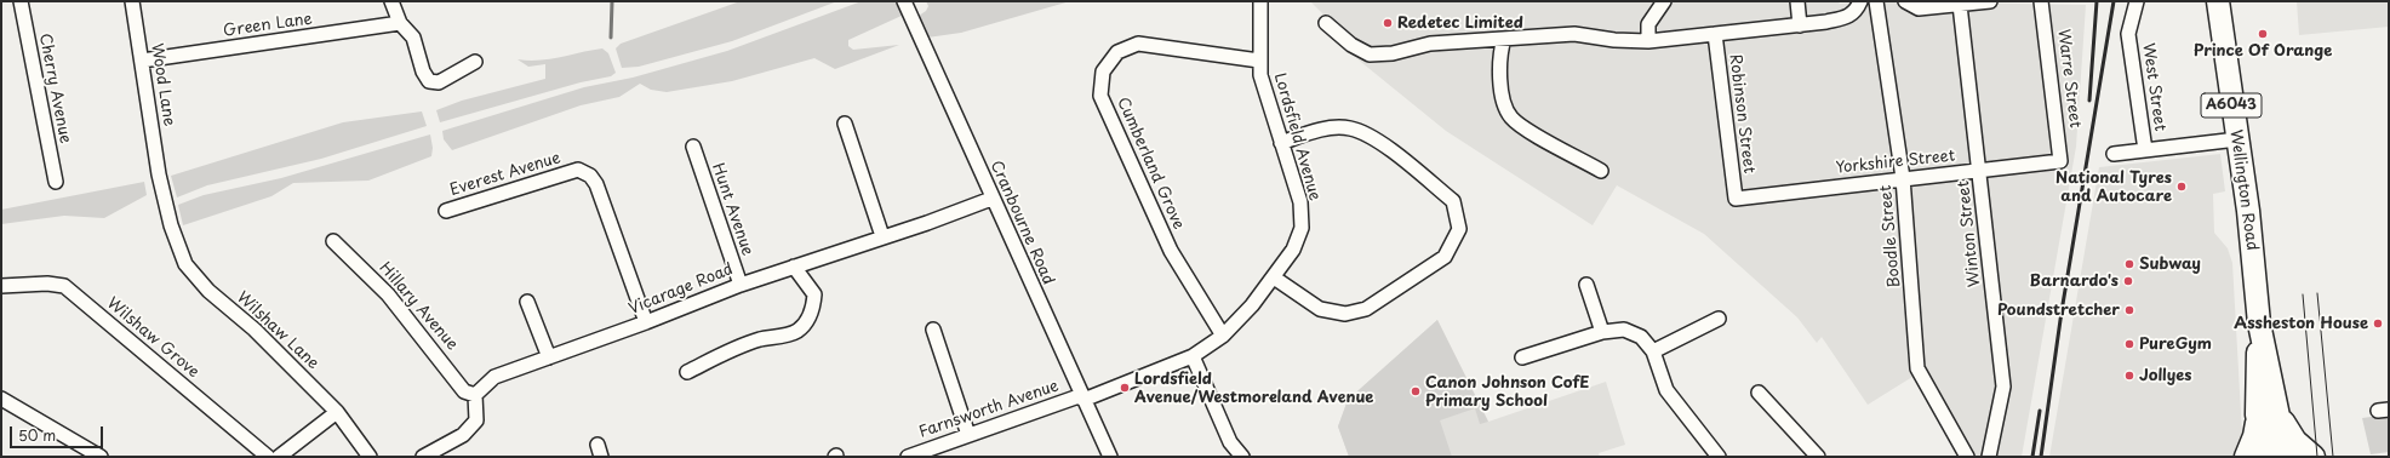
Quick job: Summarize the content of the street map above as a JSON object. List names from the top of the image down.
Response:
{
  "streets": {
    "highway": ["A6043", "Wellington Road"],
    "street": [
      "Green Lane",
      "Warre Street",
      "Wood Lane",
      "West Street",
      "Cherry Avenue",
      "Robinson Street",
      "Lordsfield Avenue",
      "Yorkshire Street",
      "Cumberland Grove",
      "Everest Avenue",
      "Hunt Avenue",
      "Cranbourne Road",
      "Winton Street",
      "Boodle Street",
      "Vicarage Road",
      "Hillary Avenue",
      "Wilshaw Lane",
      "Wilshaw Grove",
      "Farnsworth Avenue"
    ]
  },
  "crossings": [
    ["Green Lane", "Wood Lane"],
    ["Warre Street", "Yorkshire Street"],
    ["Wood Lane", "Wilshaw Lane"],
    ["A6043", "Wellington Road"],
    ["Robinson Street", "Yorkshire Street"],
    ["Lordsfield Avenue", "Cumberland Grove"],
    ["Lordsfield Avenue", "Cranbourne Road"],
    ["Lordsfield Avenue", "Farnsworth Avenue"],
    ["Yorkshire Street", "Winton Street"],
    ["Yorkshire Street", "Boodle Street"],
    ["Everest Avenue", "Vicarage Road"],
    ["Hunt Avenue", "Vicarage Road"],
    ["Cranbourne Road", "Vicarage Road"],
    ["Cranbourne Road", "Farnsworth Avenue"],
    ["Vicarage Road", "Hillary Avenue"]
  ],
  "places": [
    "Redetec Limited",
    "Prince Of Orange",
    "National Tyres and Autocare",
    "Subway",
    "Barnardo's",
    "Poundstretcher",
    "Assheston House",
    "PureGym",
    "Jollyes",
    "Lordsfield Avenue/Westmoreland Avenue",
    "Canon Johnson CofE Primary School"
  ],
  "scale_bar": "50 m"
}
